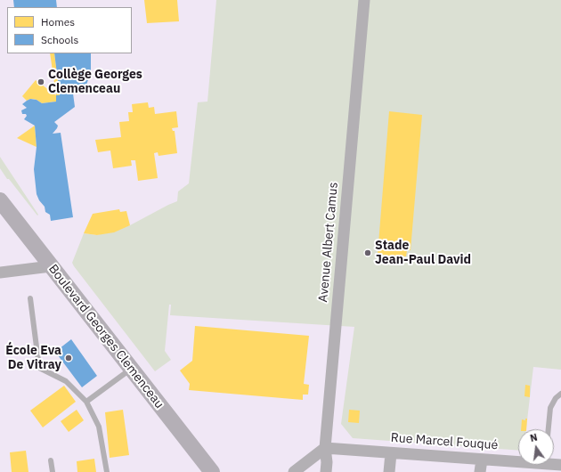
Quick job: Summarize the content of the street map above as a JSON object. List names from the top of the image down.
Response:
{
  "streets": {
    "main road": ["Boulevard Georges Clemenceau"],
    "street": ["Avenue Albert Camus", "Rue Marcel Fouqué"]
  },
  "crossings": [
    ["Avenue Albert Camus", "Rue Marcel Fouqué"]
  ],
  "places": ["Collège Georges Clemenceau", "Stade Jean-Paul David", "École Eva De Vitray"],
  "legend": ["Homes", "Schools"],
  "north": "top"
}
